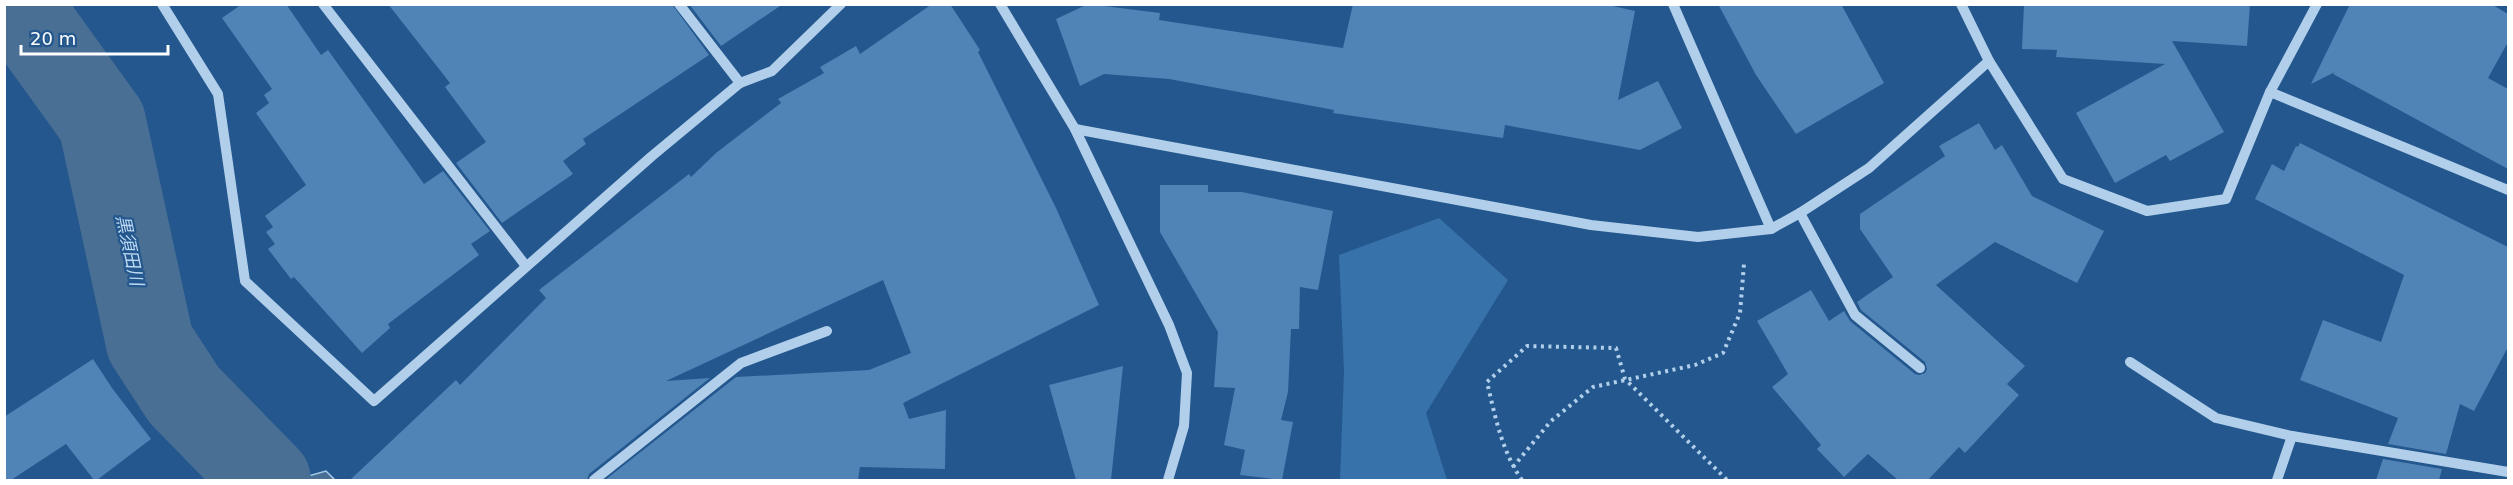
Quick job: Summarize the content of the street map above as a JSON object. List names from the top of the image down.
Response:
{
  "water": ["黒須田川"],
  "scale_bar": "20 m"
}
